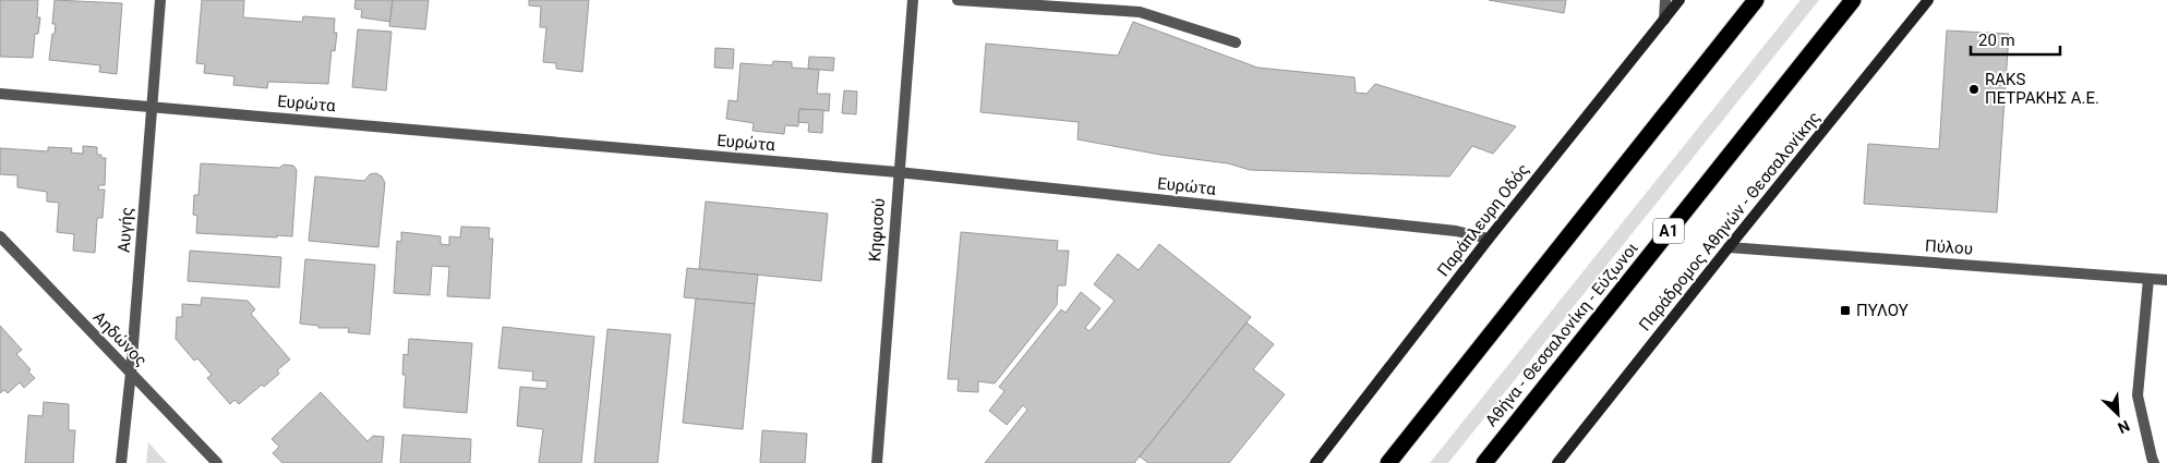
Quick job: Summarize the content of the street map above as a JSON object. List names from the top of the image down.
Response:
{
  "streets": {
    "highway": ["Α1", "Αθήνα - Θεσσαλονίκη - Εύζωνοι"],
    "main road": ["Παράπλευρη Οδός", "Παράδρομος Αθηνών - Θεσσαλονίκης"],
    "street": [
      "Ευρώτα",
      "Αυγής",
      "Κηφισού",
      "Πύλου",
      "Αηδώνος"
    ]
  },
  "crossings": [
    ["Ευρώτα", "Παράπλευρη Οδός"],
    ["Ευρώτα", "Αυγής"],
    ["Ευρώτα", "Κηφισού"],
    ["Παράδρομος Αθηνών - Θεσσαλονίκης", "Πύλου"],
    ["Αυγής", "Αηδώνος"]
  ],
  "places": {
    "other": ["RAKS ΠΕΤΡΑΚΗΣ Α.Ε."],
    "transit": ["ΠΥΛΟΥ"]
  },
  "scale_bar": "20 m",
  "north": "bottom right"
}
